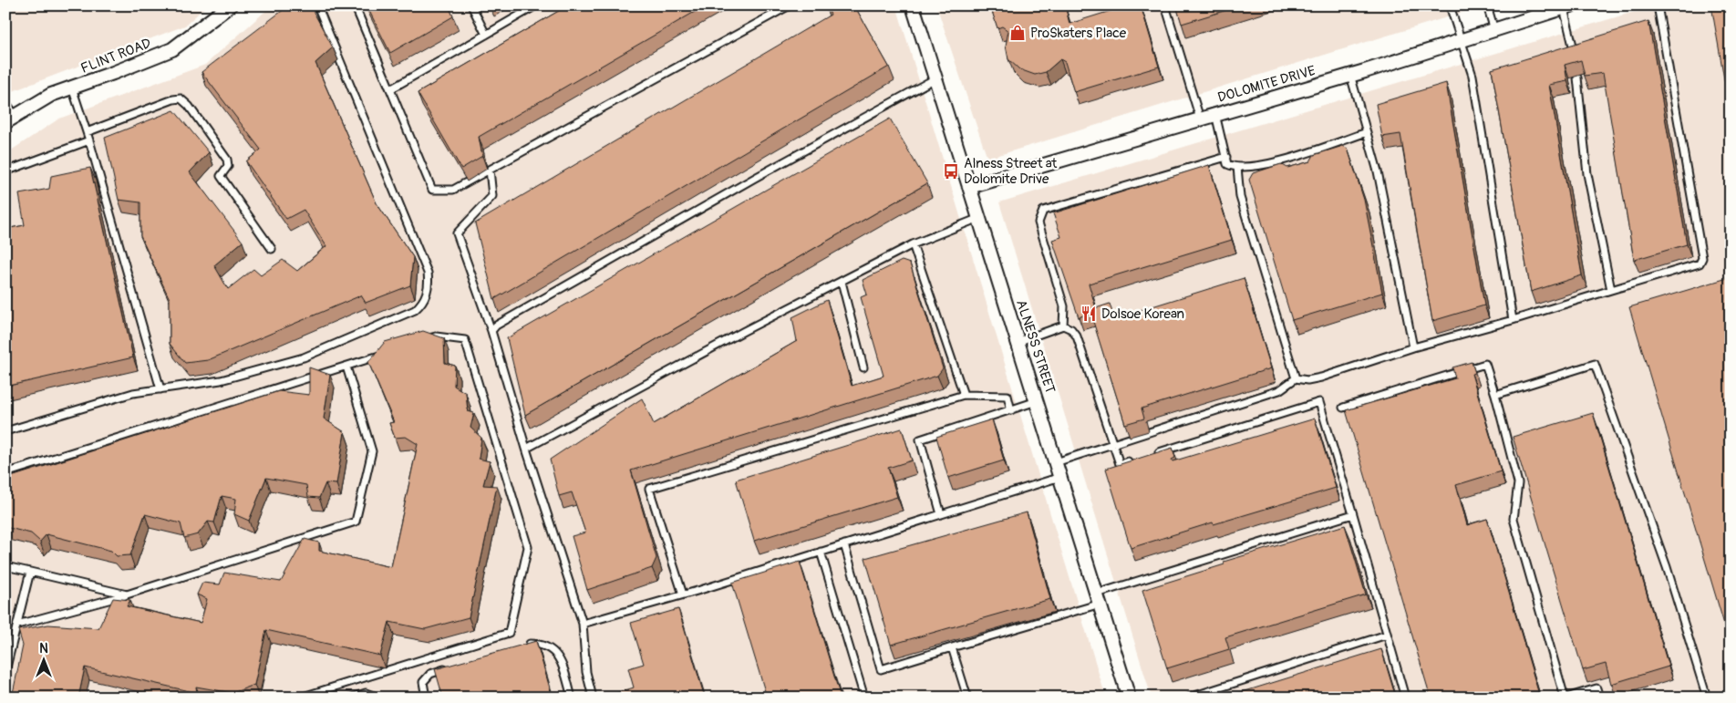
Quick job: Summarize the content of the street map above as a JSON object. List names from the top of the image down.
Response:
{
  "streets": {
    "street": ["FLINT ROAD", "DOLOMITE DRIVE", "ALNESS STREET"]
  },
  "crossings": [
    ["DOLOMITE DRIVE", "ALNESS STREET"]
  ],
  "places": {
    "shop": ["ProSkaters Place"],
    "bus stop": ["Alness Street at Dolomite Drive"],
    "restaurant": ["Dolsoe Korean"]
  },
  "north": "top"
}
